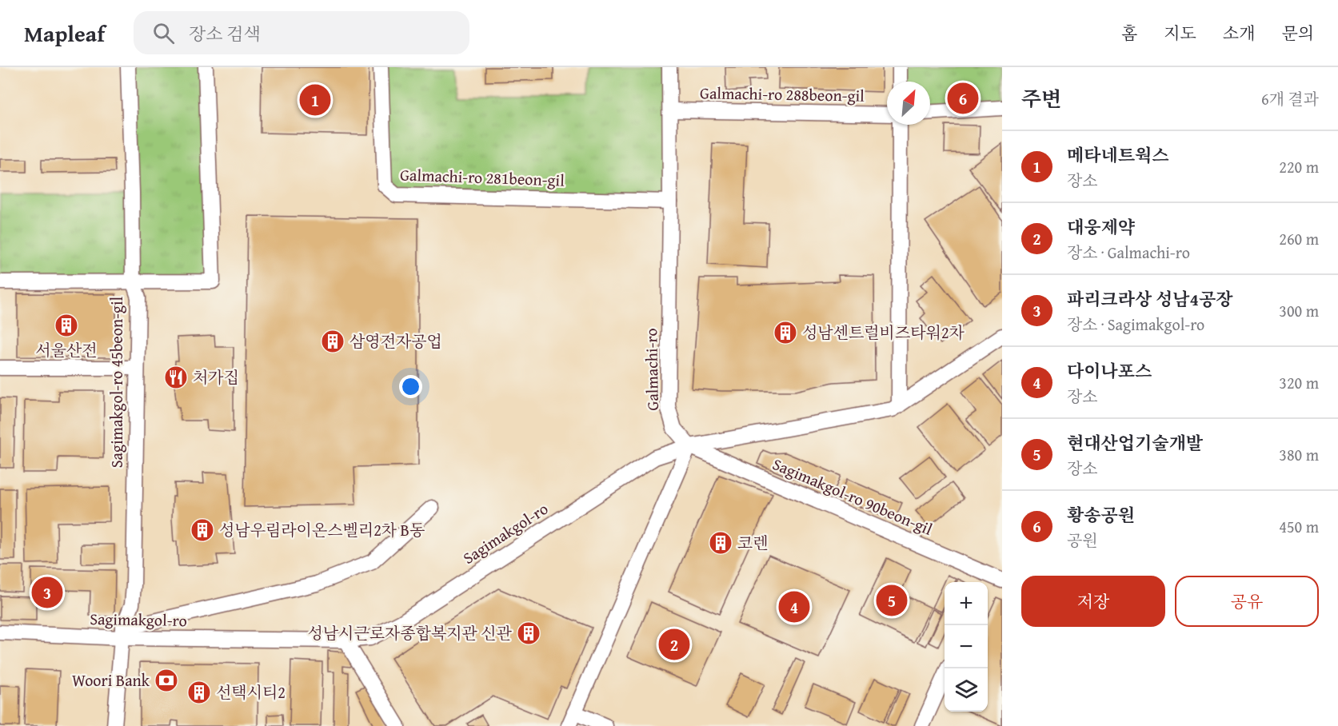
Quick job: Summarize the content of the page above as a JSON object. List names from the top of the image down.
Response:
{
  "streets": {
    "street": [
      "Galmachi-ro 288beon-gil",
      "Galmachi-ro 281beon-gil",
      "Galmachi-ro",
      "Sagimakgol-ro 45beon-gil",
      "Sagimakgol-ro 90beon-gil",
      "Sagimakgol-ro"
    ]
  },
  "crossings": [
    ["Galmachi-ro 288beon-gil", "Galmachi-ro"],
    ["Galmachi-ro 281beon-gil", "Galmachi-ro"],
    ["Galmachi-ro", "Sagimakgol-ro 90beon-gil"],
    ["Galmachi-ro", "Sagimakgol-ro"],
    ["Sagimakgol-ro 45beon-gil", "Sagimakgol-ro"],
    ["Sagimakgol-ro 90beon-gil", "Sagimakgol-ro"]
  ],
  "places": {
    "building": [
      "서울산전",
      "성남센트럴비즈타워2차",
      "삼영전자공업",
      "성남우림라이온스벨리2차 B동",
      "코렌",
      "성남시근로자종합복지관 신관",
      "선택시티2"
    ],
    "restaurant": ["처가집"],
    "bank": ["Woori Bank"]
  },
  "north": "top right",
  "page": {
    "header": "Mapleaf",
    "search": "장소 검색",
    "nav": [
      "홈",
      "지도",
      "소개",
      "문의"
    ],
    "heading": ["주변", "6개 결과"],
    "pins": [
      "6",
      "1",
      "3",
      "5",
      "4",
      "2"
    ],
    "list": [
      {
        "mark": "1",
        "name": "메타네트웍스",
        "note": "장소",
        "value": "220 m"
      },
      {
        "mark": "2",
        "name": "대웅제약",
        "note": "장소 · Galmachi-ro",
        "value": "260 m"
      },
      {
        "mark": "3",
        "name": "파리크라상 성남4공장",
        "note": "장소 · Sagimakgol-ro",
        "value": "300 m"
      },
      {
        "mark": "4",
        "name": "다이나포스",
        "note": "장소",
        "value": "320 m"
      },
      {
        "mark": "5",
        "name": "현대산업기술개발",
        "note": "장소",
        "value": "380 m"
      },
      {
        "mark": "6",
        "name": "황송공원",
        "note": "공원",
        "value": "450 m"
      }
    ],
    "buttons": ["저장", "공유"],
    "map_buttons": ["+", "−"]
  }
}
